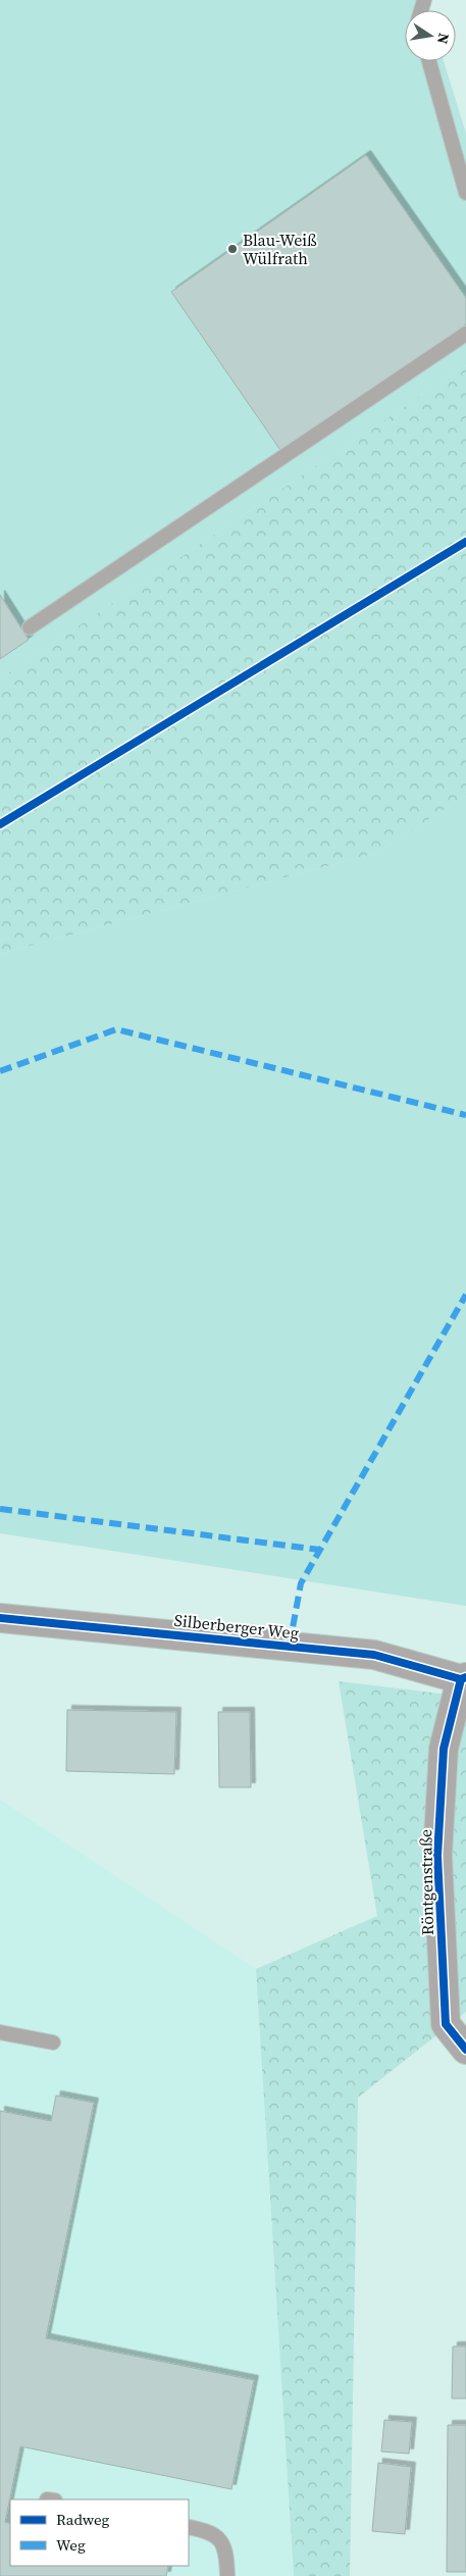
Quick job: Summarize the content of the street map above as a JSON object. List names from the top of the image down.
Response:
{
  "streets": {
    "street": ["Silberberger Weg", "Röntgenstraße"]
  },
  "crossings": [
    ["Silberberger Weg", "Röntgenstraße"]
  ],
  "places": ["Blau-Weiß Wülfrath"],
  "legend": ["Radweg", "Weg"],
  "north": "right"
}
